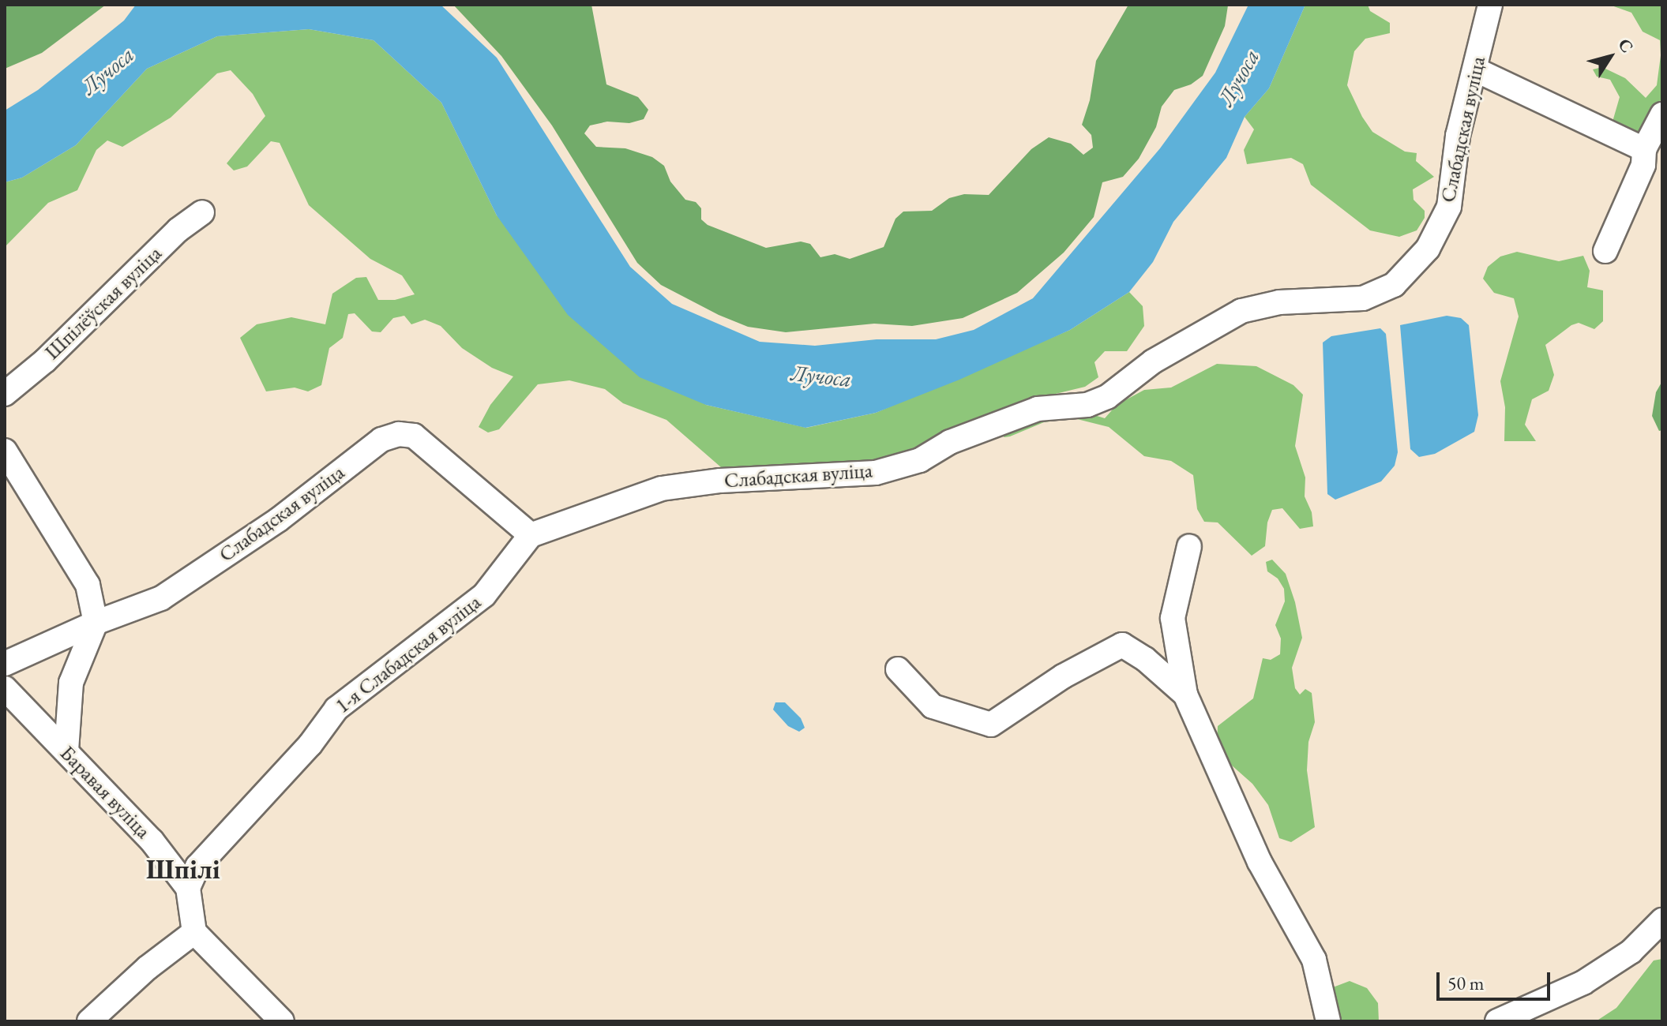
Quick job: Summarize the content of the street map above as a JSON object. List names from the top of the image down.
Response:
{
  "streets": {
    "street": [
      "Слабадская вуліца",
      "Шпілёўская вуліца",
      "1-я Слабадская вуліца",
      "Баравая вуліца"
    ]
  },
  "crossings": [
    ["Слабадская вуліца", "1-я Слабадская вуліца"],
    ["1-я Слабадская вуліца", "Баравая вуліца"]
  ],
  "districts": ["Шпілі"],
  "water": ["Лучоса"],
  "scale_bar": "50 m",
  "north": "top right"
}
